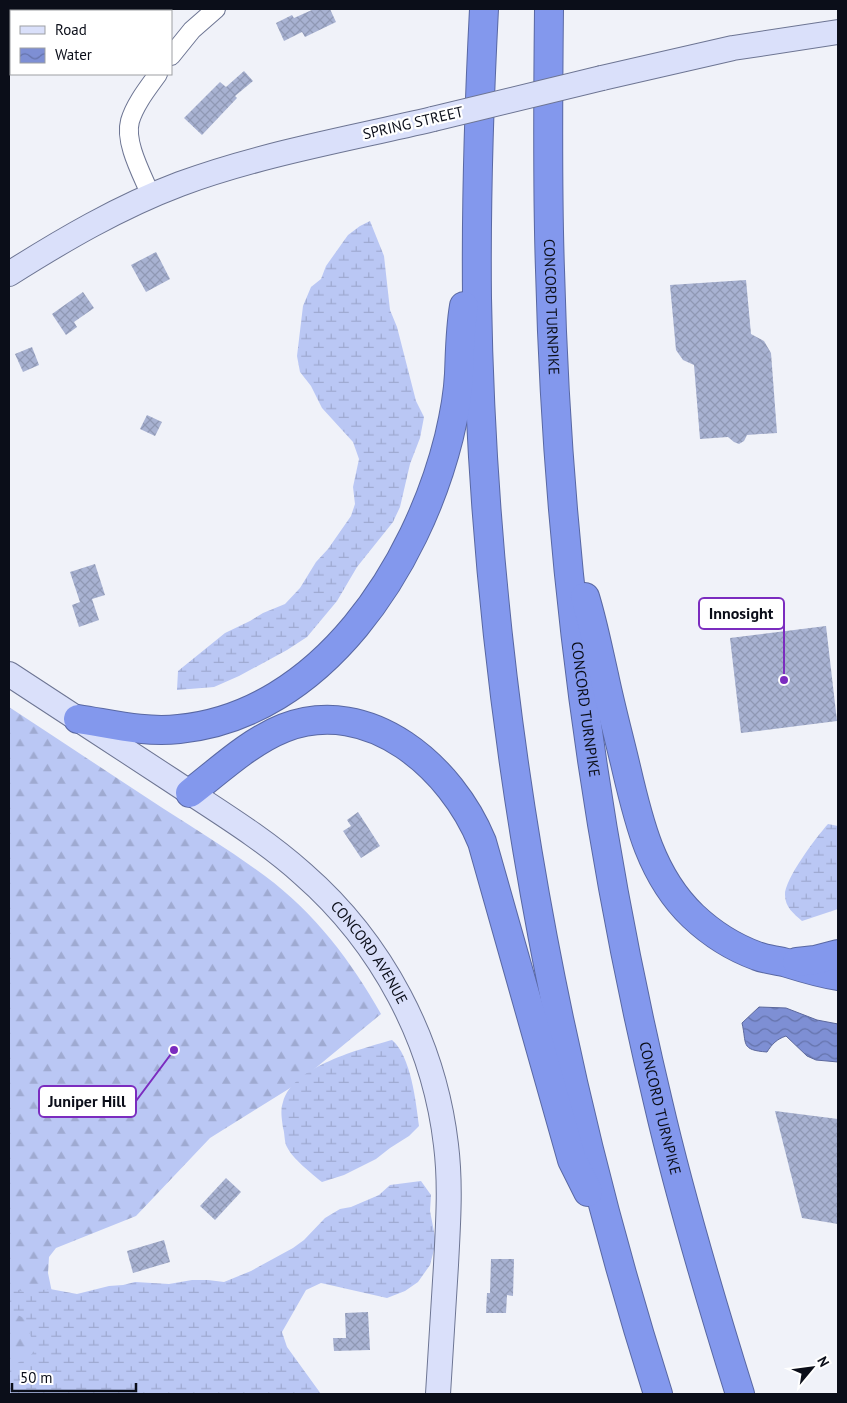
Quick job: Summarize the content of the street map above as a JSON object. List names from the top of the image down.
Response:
{
  "streets": {
    "highway": ["CONCORD TURNPIKE"],
    "main road": ["SPRING STREET", "CONCORD AVENUE"]
  },
  "places": ["Innosight", "Juniper Hill"],
  "legend": ["Road", "Water"],
  "scale_bar": "50 m",
  "north": "top right"
}
